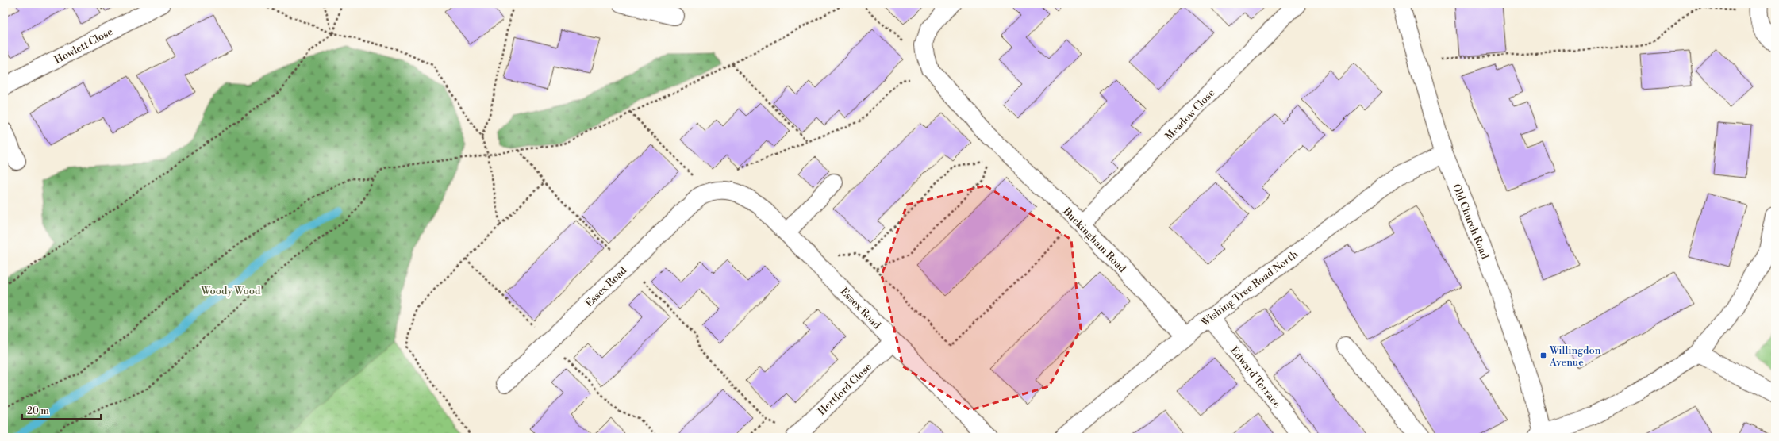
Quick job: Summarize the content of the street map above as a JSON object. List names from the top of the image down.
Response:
{
  "streets": {
    "street": [
      "Howlett Close",
      "Meadow Close",
      "Old Church Road",
      "Buckingham Road",
      "Essex Road",
      "Wishing Tree Road North",
      "Edward Terrace",
      "Hertford Close"
    ]
  },
  "crossings": [
    ["Meadow Close", "Buckingham Road"],
    ["Old Church Road", "Wishing Tree Road North"],
    ["Buckingham Road", "Wishing Tree Road North"],
    ["Essex Road", "Hertford Close"],
    ["Wishing Tree Road North", "Edward Terrace"]
  ],
  "parks": ["Woody Wood"],
  "places": {
    "transit": ["Willingdon Avenue"]
  },
  "scale_bar": "20 m"
}
